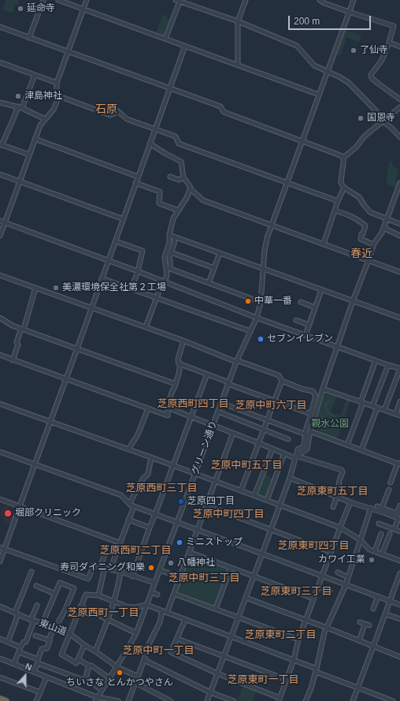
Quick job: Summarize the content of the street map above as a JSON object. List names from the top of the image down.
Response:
{
  "streets": {
    "street": ["グリーン通り", "東山道"]
  },
  "crossings": [
    ["グリーン通り", "東山道"]
  ],
  "districts": [
    "石原",
    "春近",
    "芝原西町四丁目",
    "芝原中町六丁目",
    "芝原中町五丁目",
    "芝原西町三丁目",
    "芝原東町五丁目",
    "芝原中町四丁目",
    "芝原東町四丁目",
    "芝原西町二丁目",
    "芝原中町三丁目",
    "芝原東町三丁目",
    "芝原西町一丁目",
    "芝原東町二丁目",
    "芝原中町一丁目",
    "芝原東町一丁目"
  ],
  "parks": ["親水公園"],
  "places": [
    "延命寺",
    "了仙寺",
    "津島神社",
    "国恩寺",
    "美濃環境保全社第２工場",
    "中華一番",
    "セブンイレブン",
    "芝原四丁目",
    "堀部クリニック",
    "ミニストップ",
    "カワイ工業",
    "八幡神社",
    "寿司ダイニング和樂",
    "ちいさな とんかつやさん"
  ],
  "scale_bar": "200 m",
  "north": "top"
}
